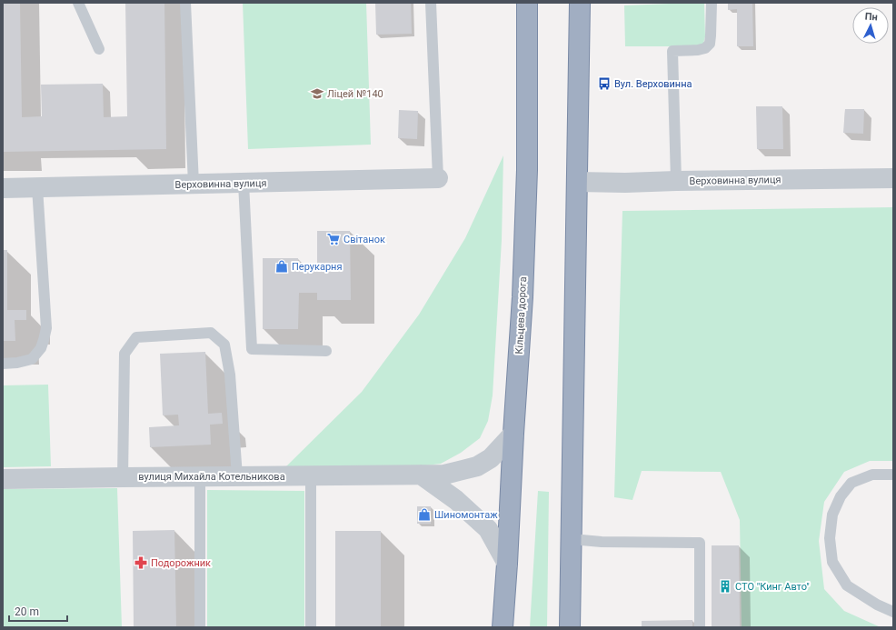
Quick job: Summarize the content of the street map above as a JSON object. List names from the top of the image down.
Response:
{
  "streets": {
    "highway": ["Кільцева дорога"],
    "street": ["Верховинна вулиця", "вулиця Михайла Котельникова"]
  },
  "crossings": [
    ["Кільцева дорога", "вулиця Михайла Котельникова"]
  ],
  "places": {
    "bus stop": ["Вул. Верховинна"],
    "school or university": ["Ліцей №140"],
    "supermarket": ["Світанок"],
    "shop": ["Перукарня", "Шиномонтаж"],
    "pharmacy": ["Подорожник"],
    "building": ["СТО \"Кинг Авто\""]
  },
  "scale_bar": "20 m",
  "north": "top"
}
